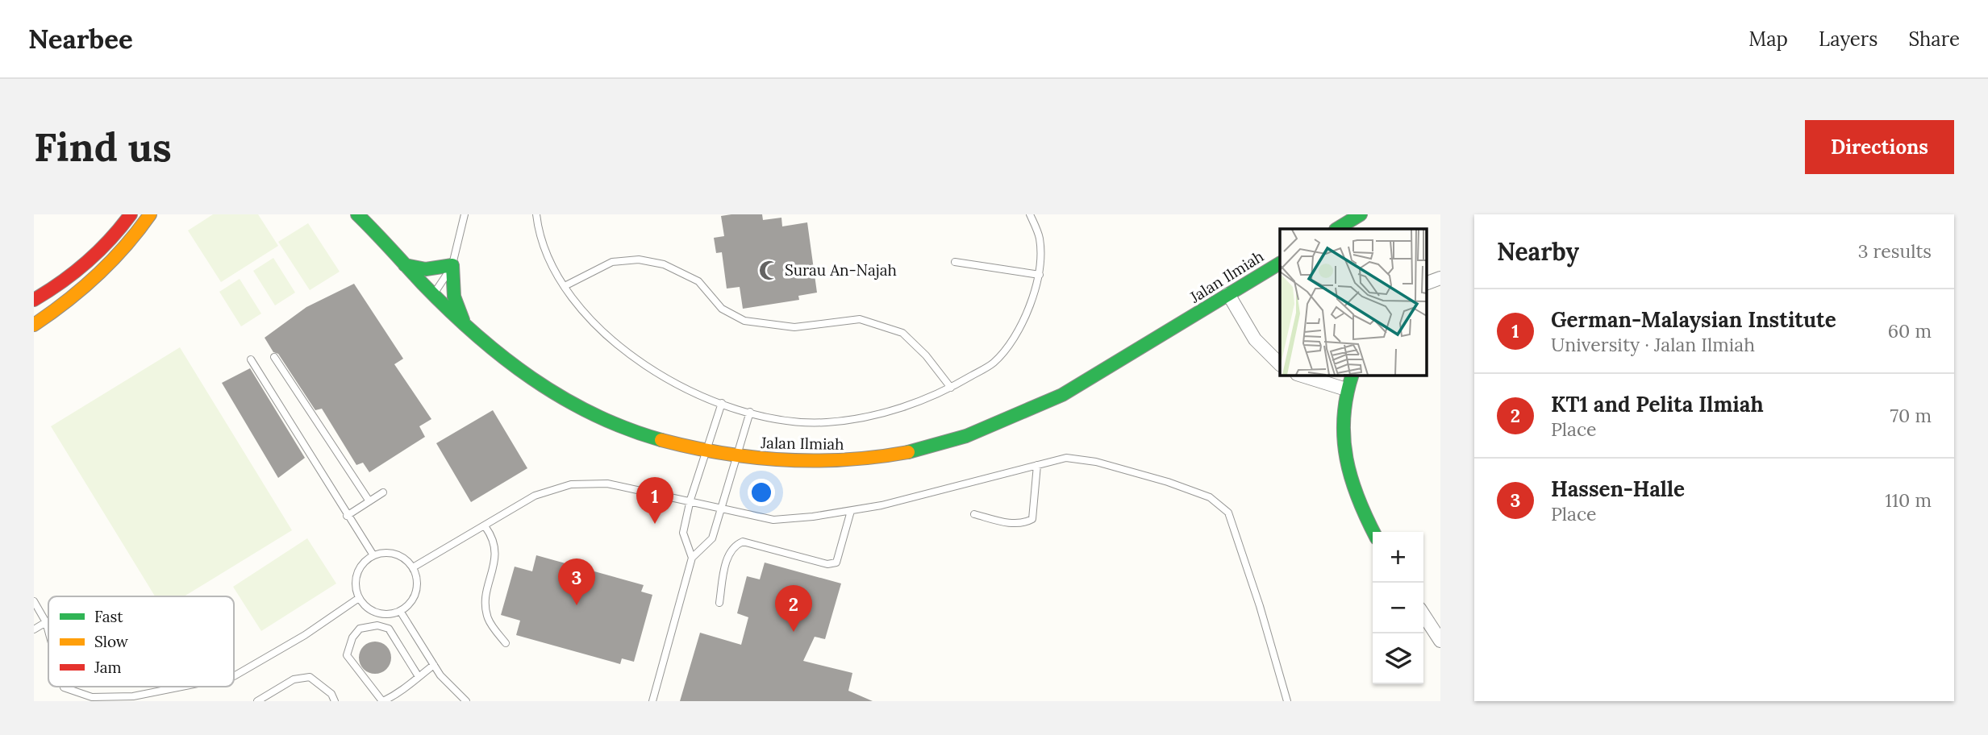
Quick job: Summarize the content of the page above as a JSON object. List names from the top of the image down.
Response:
{
  "streets": {
    "street": ["Jalan Ilmiah"]
  },
  "places": {
    "mosque": ["Surau An-Najah"]
  },
  "legend": ["Fast", "Slow", "Jam"],
  "page": {
    "header": "Nearbee",
    "nav": ["Map", "Layers", "Share"],
    "buttons": "Directions",
    "title": "Find us",
    "heading": ["Nearby", "3 results"],
    "list": [
      {
        "mark": "1",
        "name": "German-Malaysian Institute",
        "note": "University · Jalan Ilmiah",
        "value": "60 m"
      },
      {
        "mark": "2",
        "name": "KT1 and Pelita Ilmiah",
        "note": "Place",
        "value": "70 m"
      },
      {
        "mark": "3",
        "name": "Hassen-Halle",
        "note": "Place",
        "value": "110 m"
      }
    ],
    "pins": ["1", "3", "2"],
    "map_buttons": ["+", "−"]
  }
}
